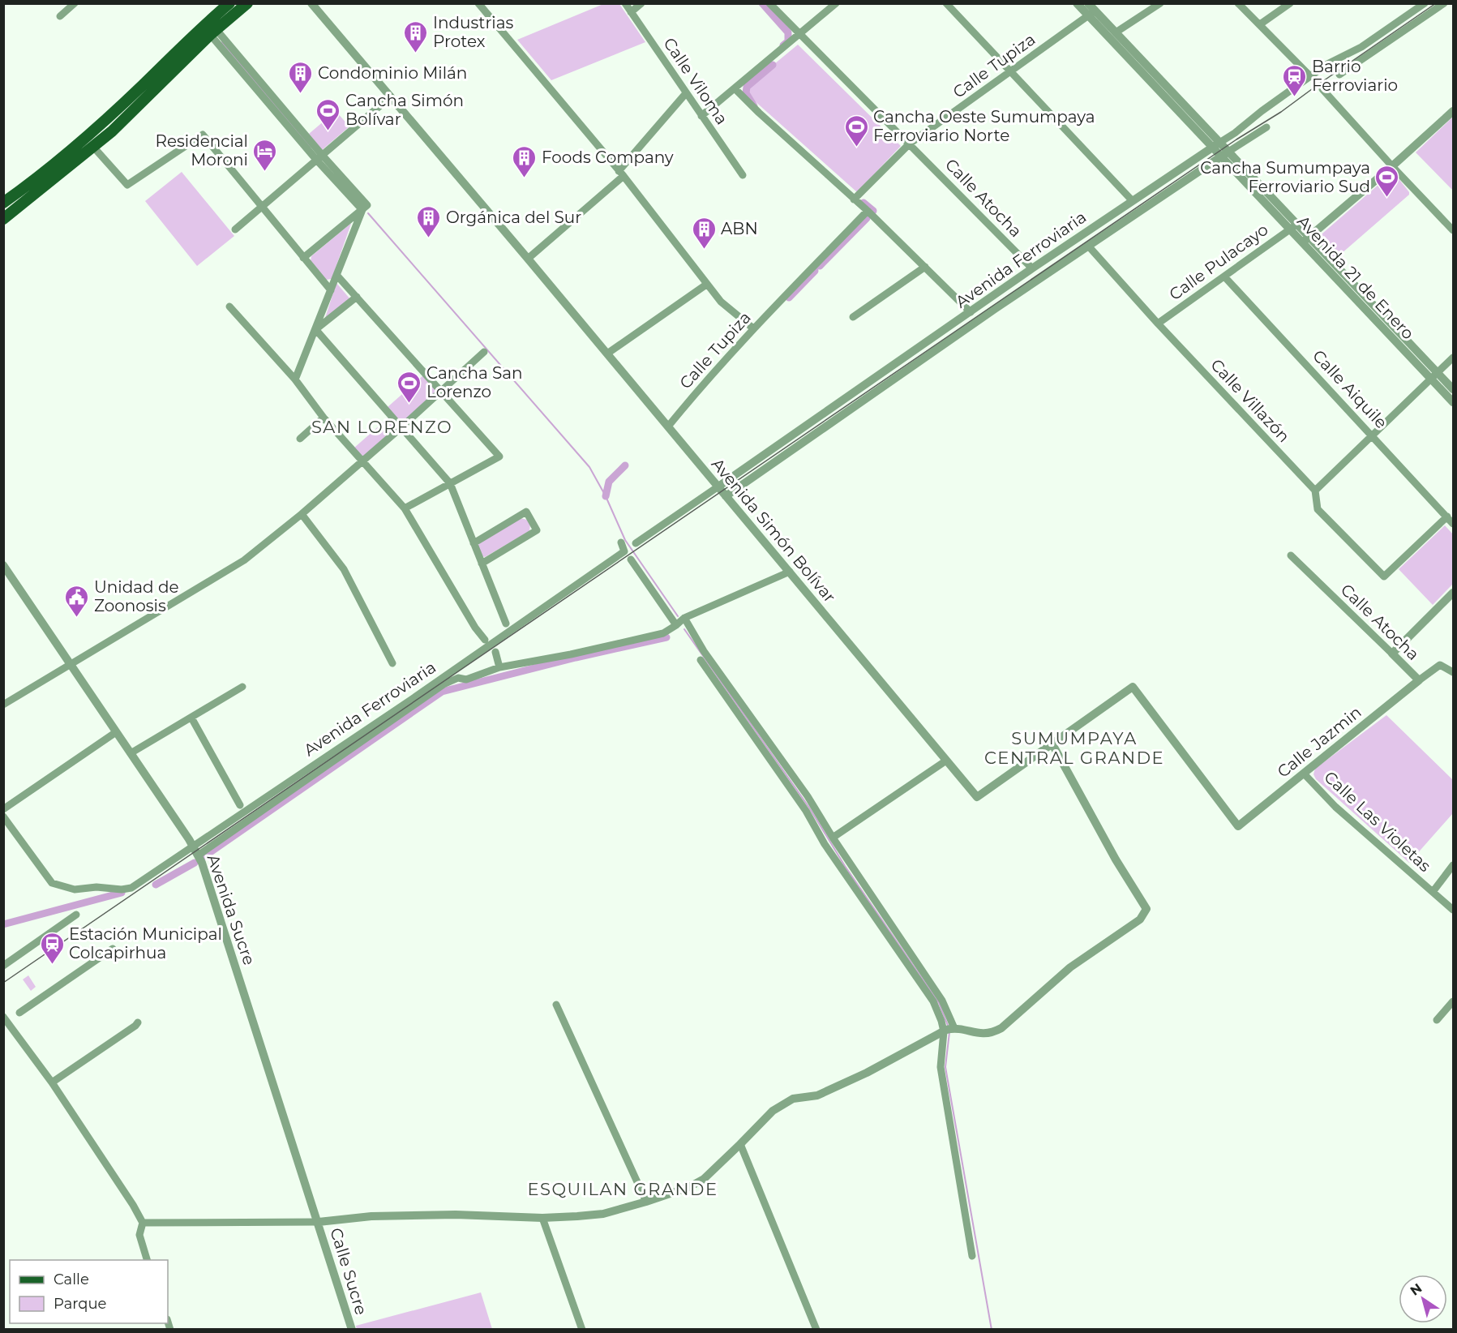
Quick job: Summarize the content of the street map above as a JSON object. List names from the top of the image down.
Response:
{
  "streets": {
    "street": [
      "Calle Tupiza",
      "Calle Viloma",
      "Calle Atocha",
      "Avenida Ferroviaria",
      "Calle Pulacayo",
      "Avenida 21 de Enero",
      "Calle Aiquile",
      "Calle Villazón",
      "Avenida Simón Bolívar",
      "Calle Jazmin",
      "Calle Las Violetas",
      "Avenida Sucre",
      "Calle Sucre"
    ]
  },
  "crossings": [
    ["Calle Tupiza", "Calle Atocha"],
    ["Calle Tupiza", "Avenida 21 de Enero"],
    ["Calle Tupiza", "Avenida Simón Bolívar"],
    ["Calle Atocha", "Avenida Ferroviaria"],
    ["Calle Atocha", "Calle Jazmin"],
    ["Avenida Ferroviaria", "Avenida 21 de Enero"],
    ["Avenida Ferroviaria", "Calle Villazón"],
    ["Avenida Ferroviaria", "Avenida Simón Bolívar"],
    ["Avenida Ferroviaria", "Avenida Sucre"],
    ["Calle Pulacayo", "Avenida 21 de Enero"],
    ["Calle Pulacayo", "Calle Aiquile"],
    ["Calle Pulacayo", "Calle Villazón"],
    ["Calle Aiquile", "Calle Villazón"],
    ["Avenida Simón Bolívar", "Calle Jazmin"],
    ["Calle Jazmin", "Calle Las Violetas"],
    ["Avenida Sucre", "Calle Sucre"]
  ],
  "districts": ["SAN LORENZO", "SUMUMPAYA CENTRAL GRANDE", "ESQUILAN GRANDE"],
  "places": {
    "building": [
      "Industrias Protex",
      "Condominio Milán",
      "Foods Company",
      "Orgánica del Sur",
      "ABN"
    ],
    "station": ["Barrio Ferroviario", "Estación Municipal Colcapirhua"],
    "sports": [
      "Cancha Simón Bolívar",
      "Cancha Oeste Sumumpaya Ferroviario Norte",
      "Cancha Sumumpaya Ferroviario Sud",
      "Cancha San Lorenzo"
    ],
    "hotel": ["Residencial Moroni"],
    "public building": ["Unidad de Zoonosis"]
  },
  "legend": ["Calle", "Parque"],
  "north": "top left"
}
